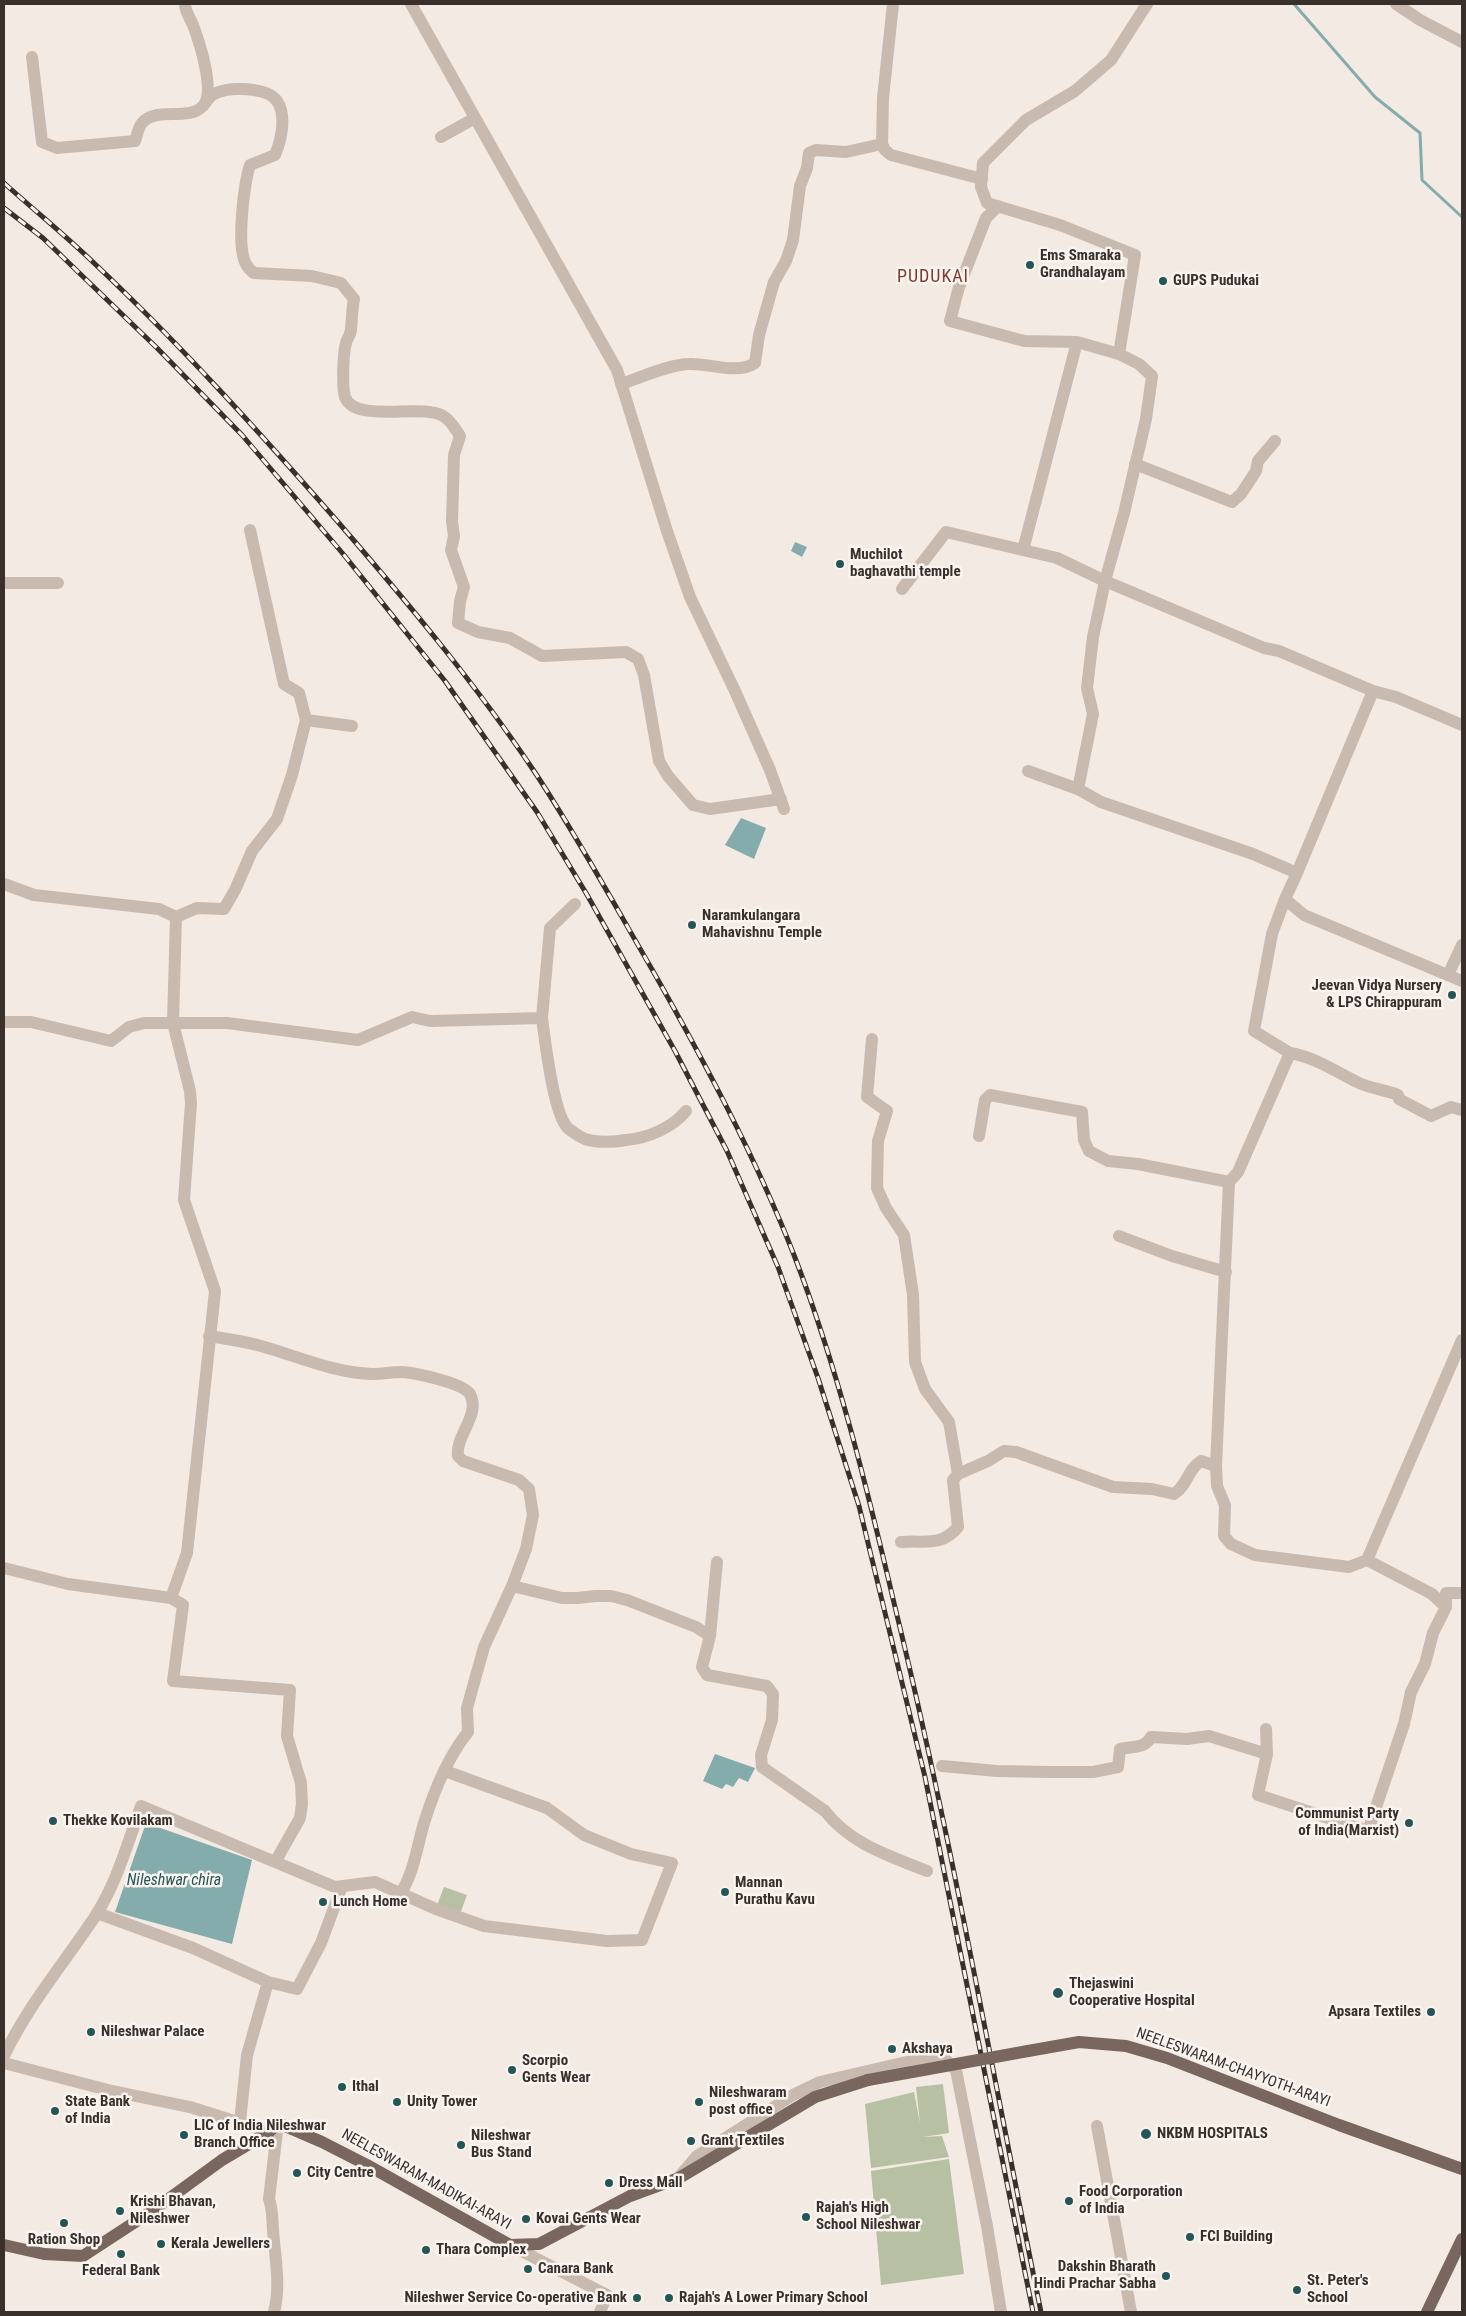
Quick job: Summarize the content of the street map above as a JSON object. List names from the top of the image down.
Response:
{
  "streets": {
    "main road": ["NEELESWARAM-CHAYYOTH-ARAYI", "NEELESWARAM-MADIKAI-ARAYI"]
  },
  "crossings": [
    ["NEELESWARAM-CHAYYOTH-ARAYI", "NEELESWARAM-MADIKAI-ARAYI"]
  ],
  "districts": ["PUDUKAI"],
  "water": ["Nileshwar chira"],
  "places": [
    "Ems Smaraka Grandhalayam",
    "GUPS Pudukai",
    "Muchilot baghavathi temple",
    "Naramkulangara Mahavishnu Temple",
    "Jeevan Vidya Nursery & LPS Chirappuram",
    "Thekke Kovilakam",
    "Communist Party of India(Marxist)",
    "Mannan Purathu Kavu",
    "Lunch Home",
    "Thejaswini Cooperative Hospital",
    "Apsara Textiles",
    "Nileshwar Palace",
    "Akshaya",
    "Scorpio Gents Wear",
    "Ithal",
    "Unity Tower",
    "Nileshwaram post office",
    "State Bank of India",
    "NKBM HOSPITALS",
    "LIC of India Nileshwar Branch Office",
    "Grant Textiles",
    "Nileshwar Bus Stand",
    "City Centre",
    "Dress Mall",
    "Food Corporation of India",
    "Krishi Bhavan, Nileshwer",
    "Rajah's High School Nileshwar",
    "Kovai Gents Wear",
    "Ration Shop",
    "FCI Building",
    "Kerala Jewellers",
    "Thara Complex",
    "Federal Bank",
    "Canara Bank",
    "Dakshin Bharath Hindi Prachar Sabha",
    "St. Peter's School",
    "Nileshwer Service Co-operative Bank",
    "Rajah's A Lower Primary School"
  ]
}
